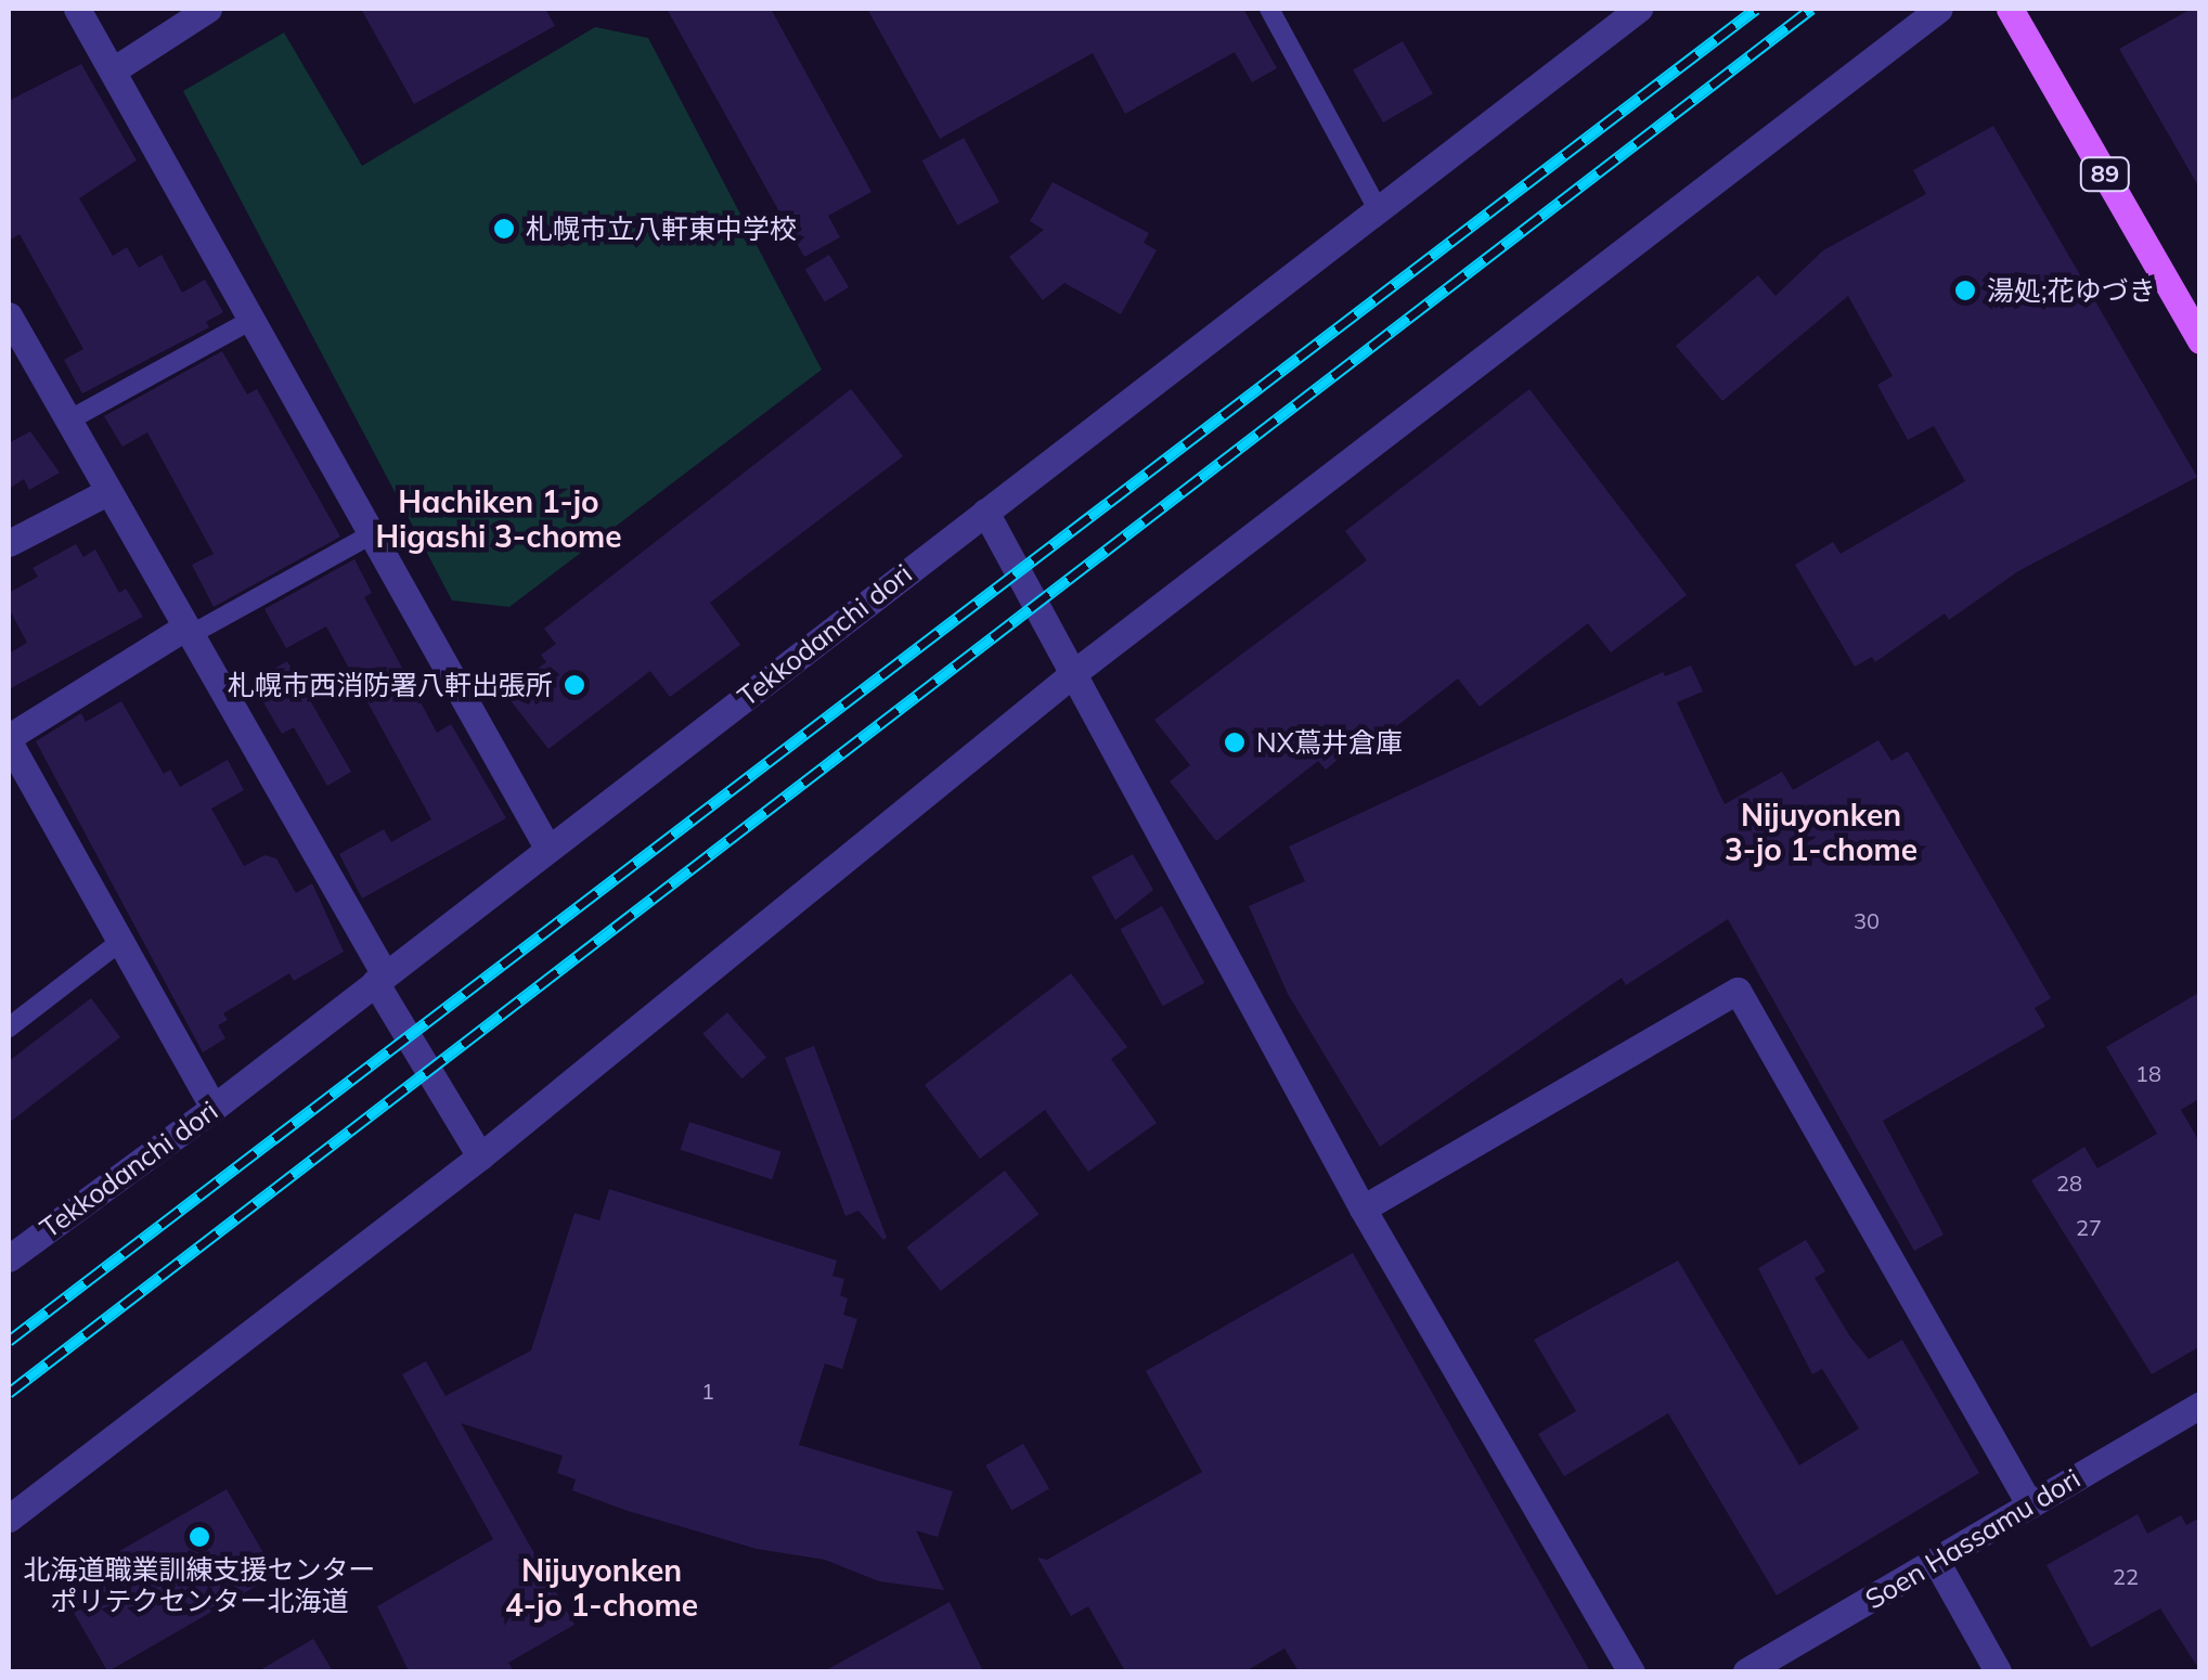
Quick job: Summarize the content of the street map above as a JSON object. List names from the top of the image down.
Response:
{
  "streets": {
    "main road": ["89"],
    "street": ["Tekkodanchi dori", "Soen Hassamu dori"]
  },
  "districts": ["Hachiken 1-jo Higashi 3-chome", "Nijuyonken 3-jo 1-chome", "Nijuyonken 4-jo 1-chome"],
  "places": [
    "札幌市立八軒東中学校",
    "湯処;花ゆづき",
    "札幌市西消防署八軒出張所",
    "NX蔦井倉庫",
    "北海道職業訓練支援センター ポリテクセンター北海道"
  ],
  "house_numbers": [
    "30",
    "18",
    "28",
    "27",
    "1",
    "22"
  ]
}
